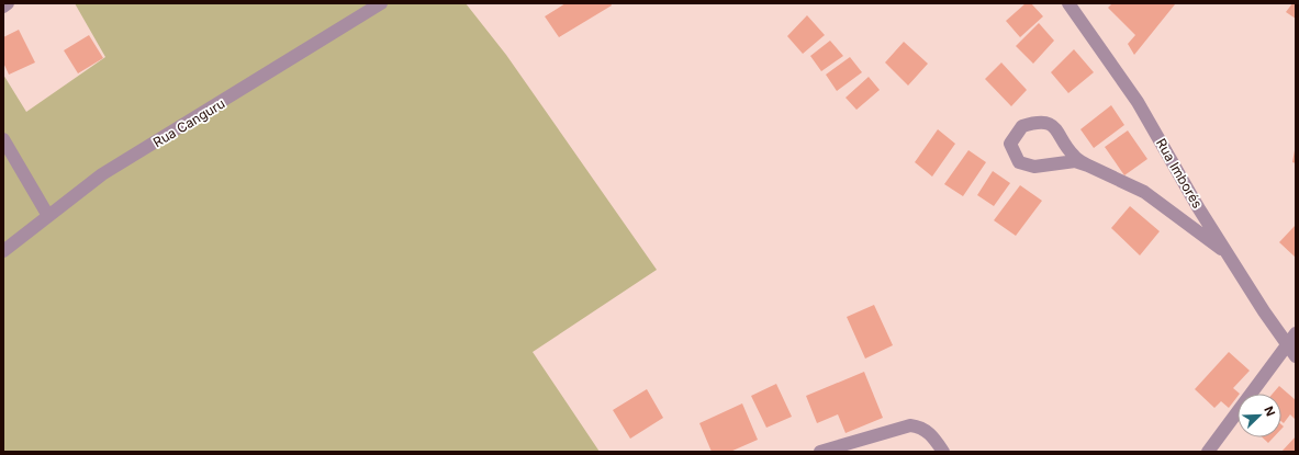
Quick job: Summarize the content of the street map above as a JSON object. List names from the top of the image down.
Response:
{
  "streets": {
    "street": ["Rua Canguru", "Rua Imborés"]
  },
  "north": "top right"
}
